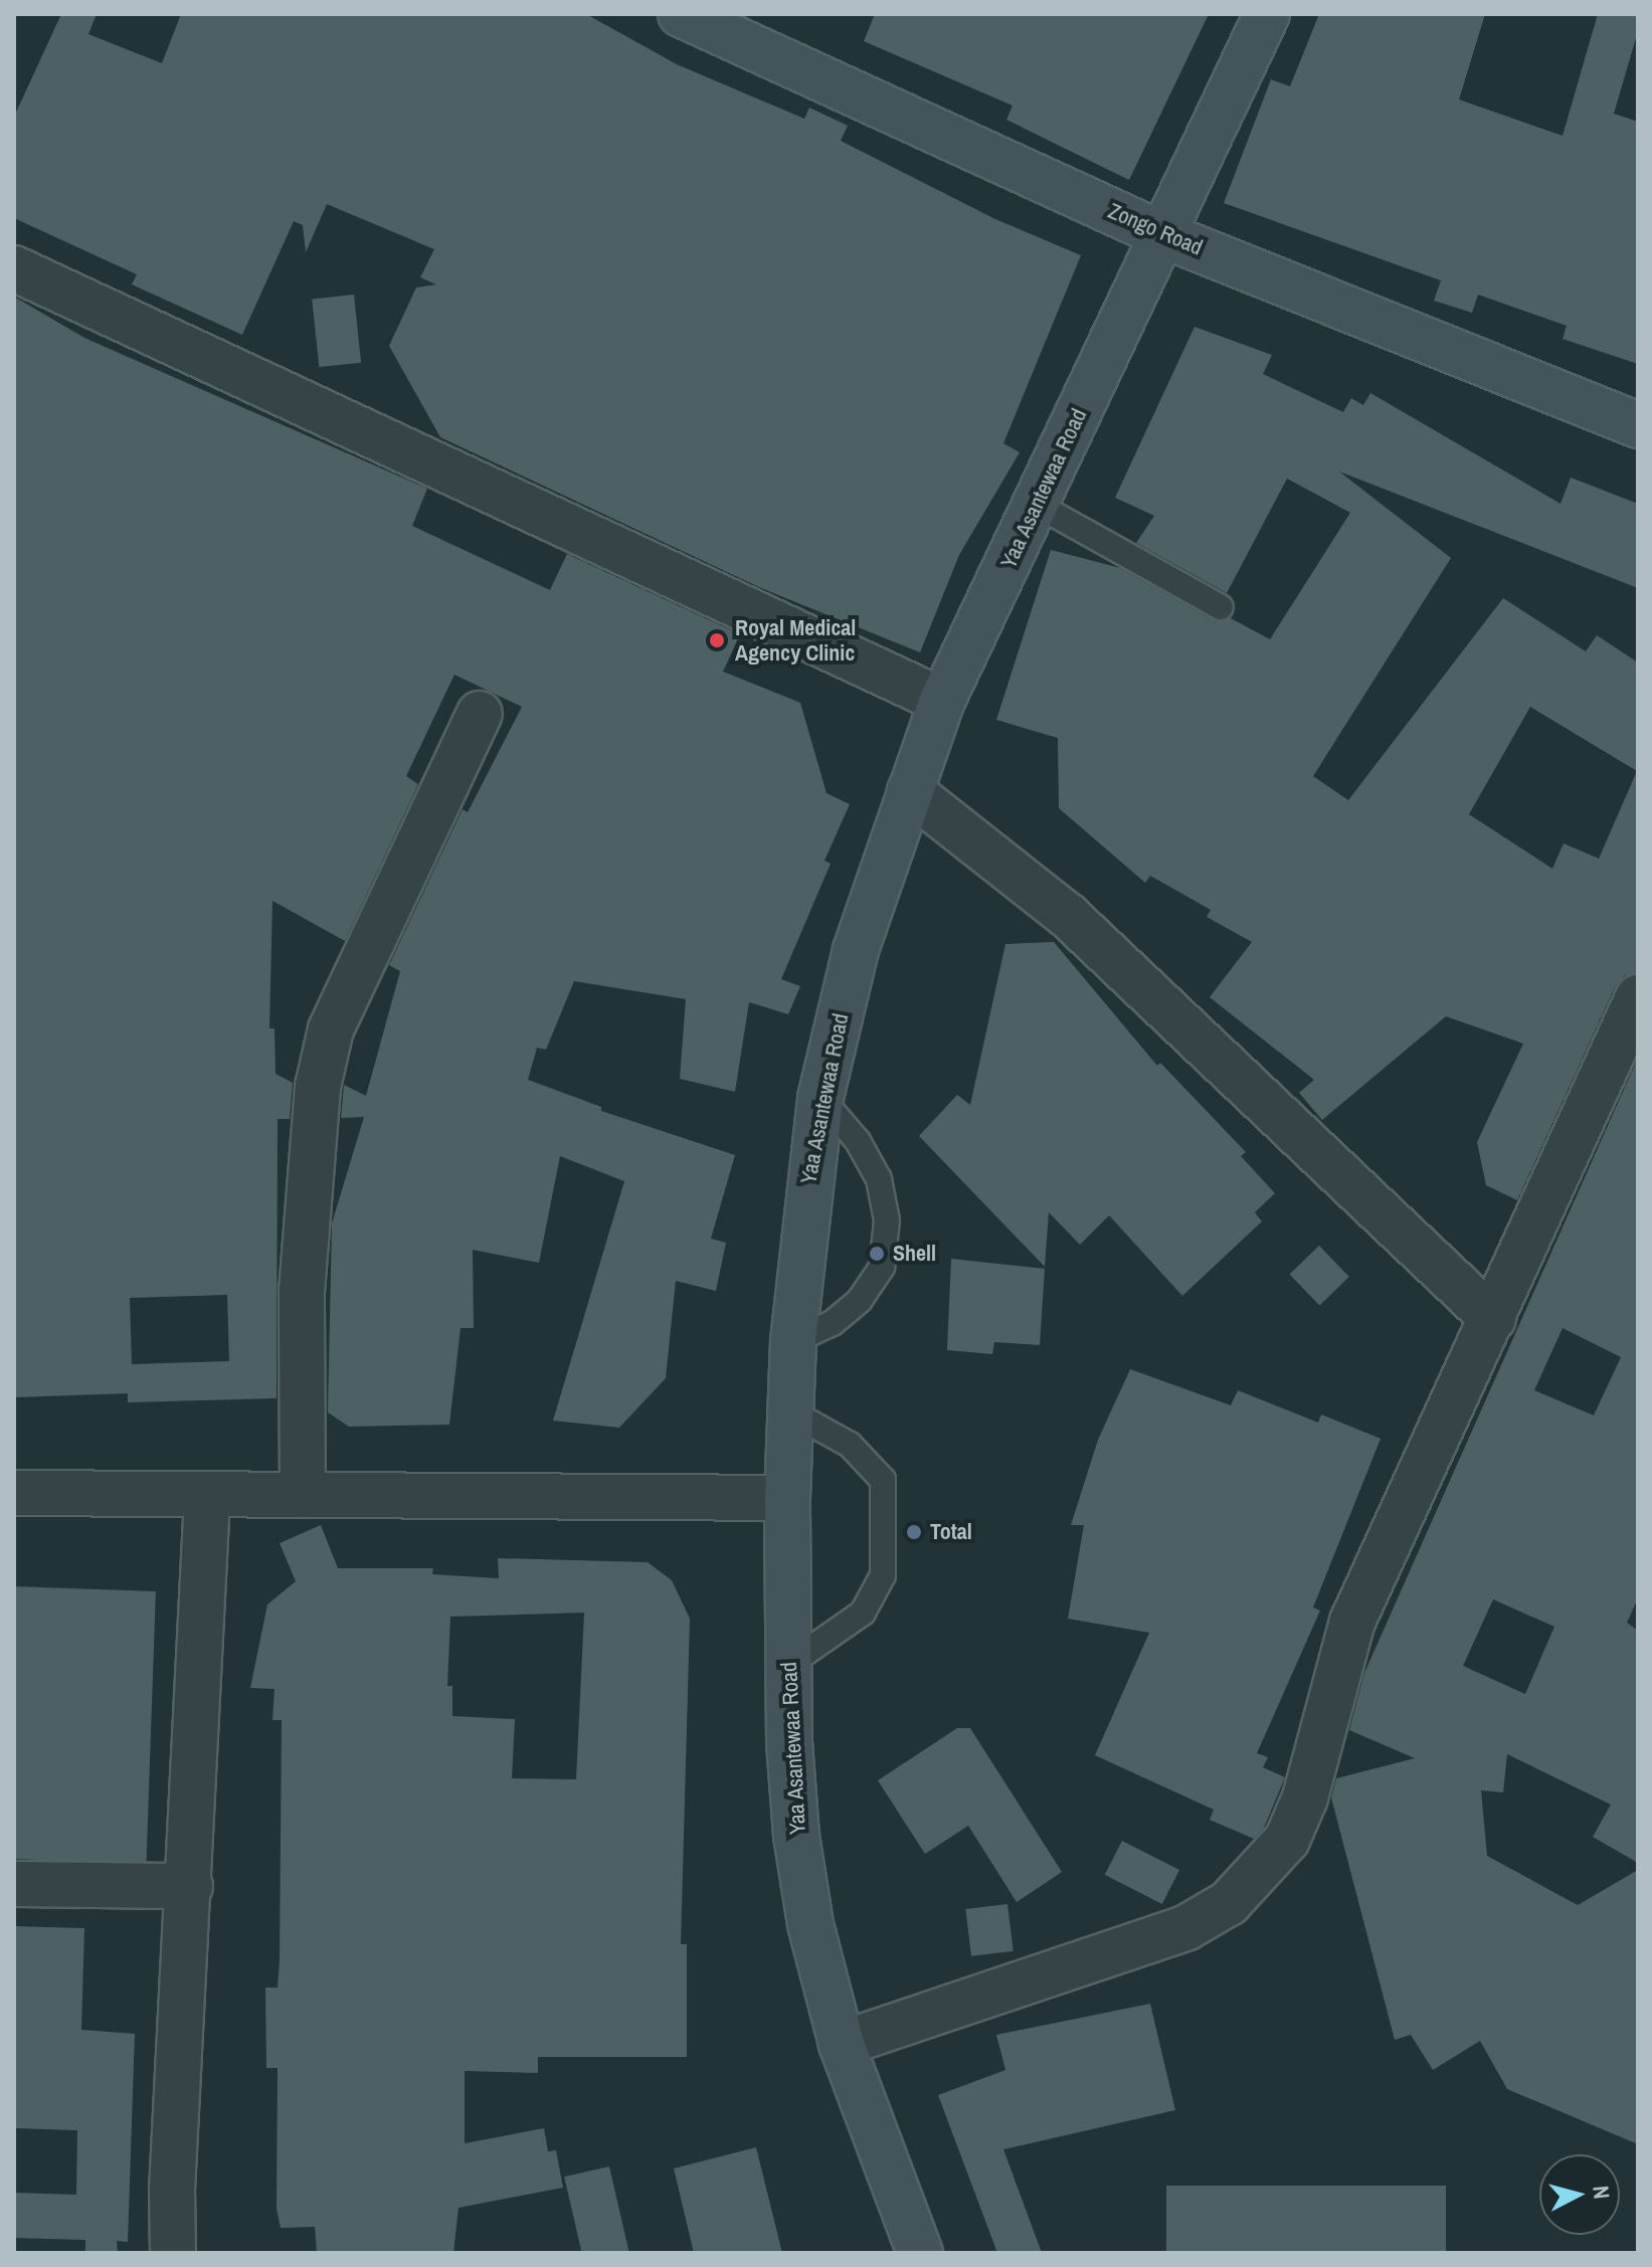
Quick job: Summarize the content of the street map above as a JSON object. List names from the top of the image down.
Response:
{
  "streets": {
    "street": ["Zongo Road", "Yaa Asantewaa Road"]
  },
  "crossings": [
    ["Zongo Road", "Yaa Asantewaa Road"]
  ],
  "places": ["Royal Medical Agency Clinic", "Shell", "Total"],
  "north": "right"
}
